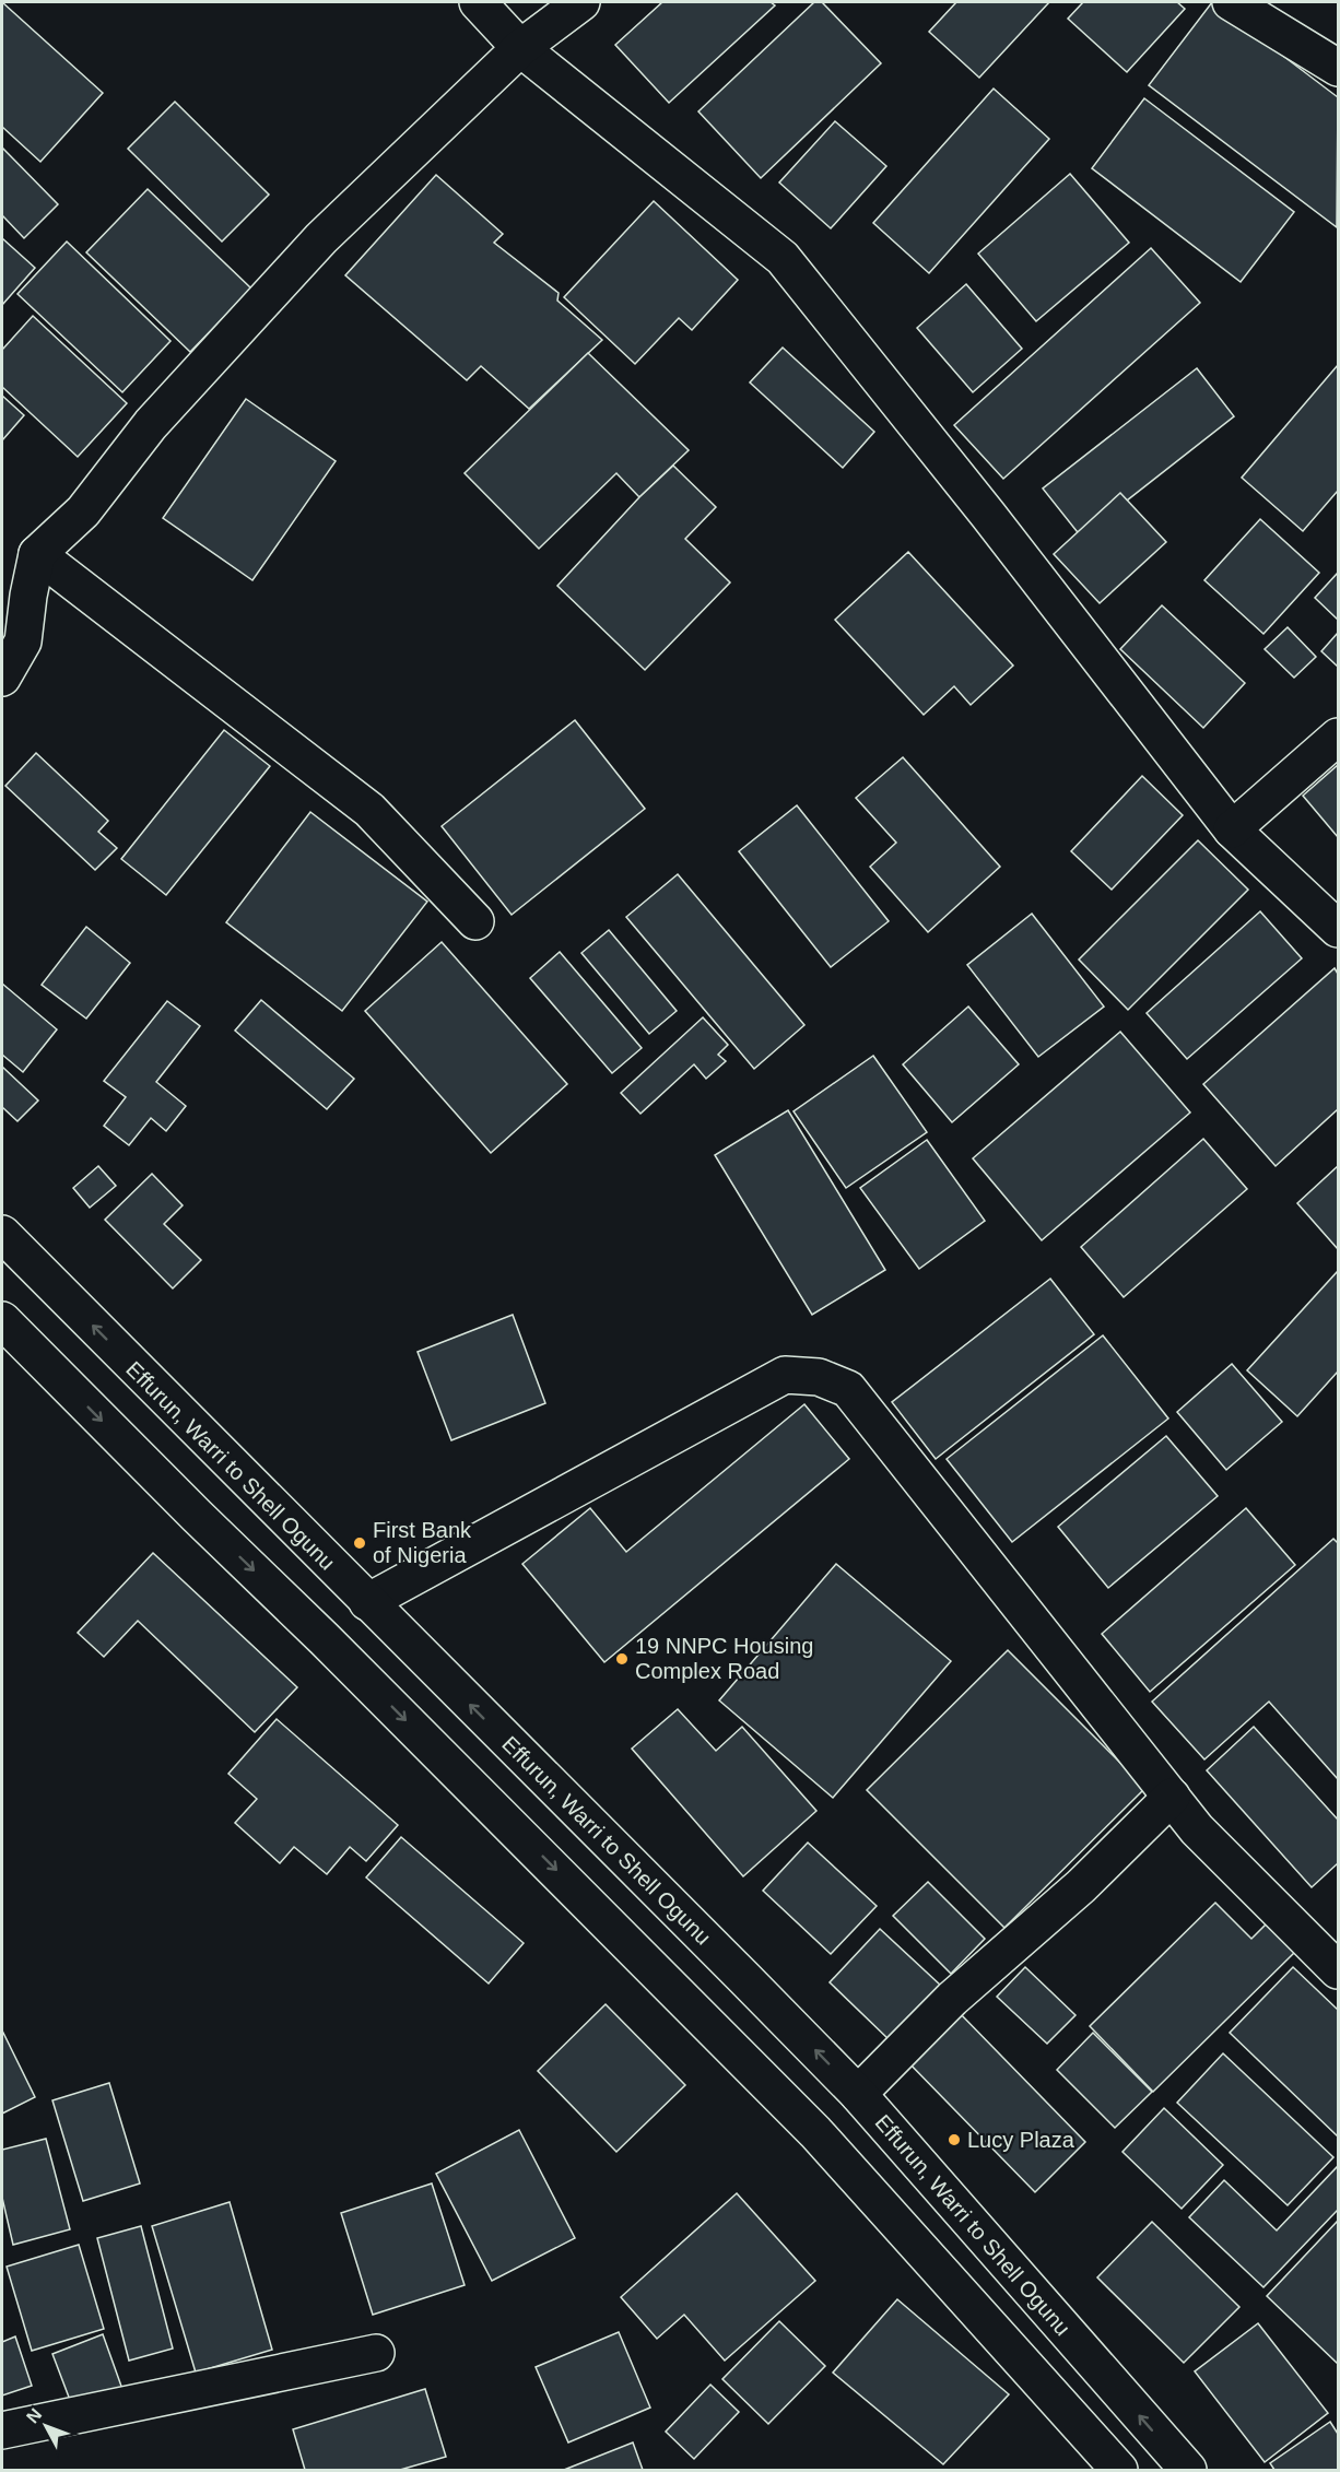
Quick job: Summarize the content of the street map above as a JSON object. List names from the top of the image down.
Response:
{
  "streets": {
    "street": ["Effurun, Warri to Shell Ogunu"]
  },
  "places": ["First Bank of Nigeria", "19 NNPC Housing Complex Road", "Lucy Plaza"],
  "north": "top left"
}
